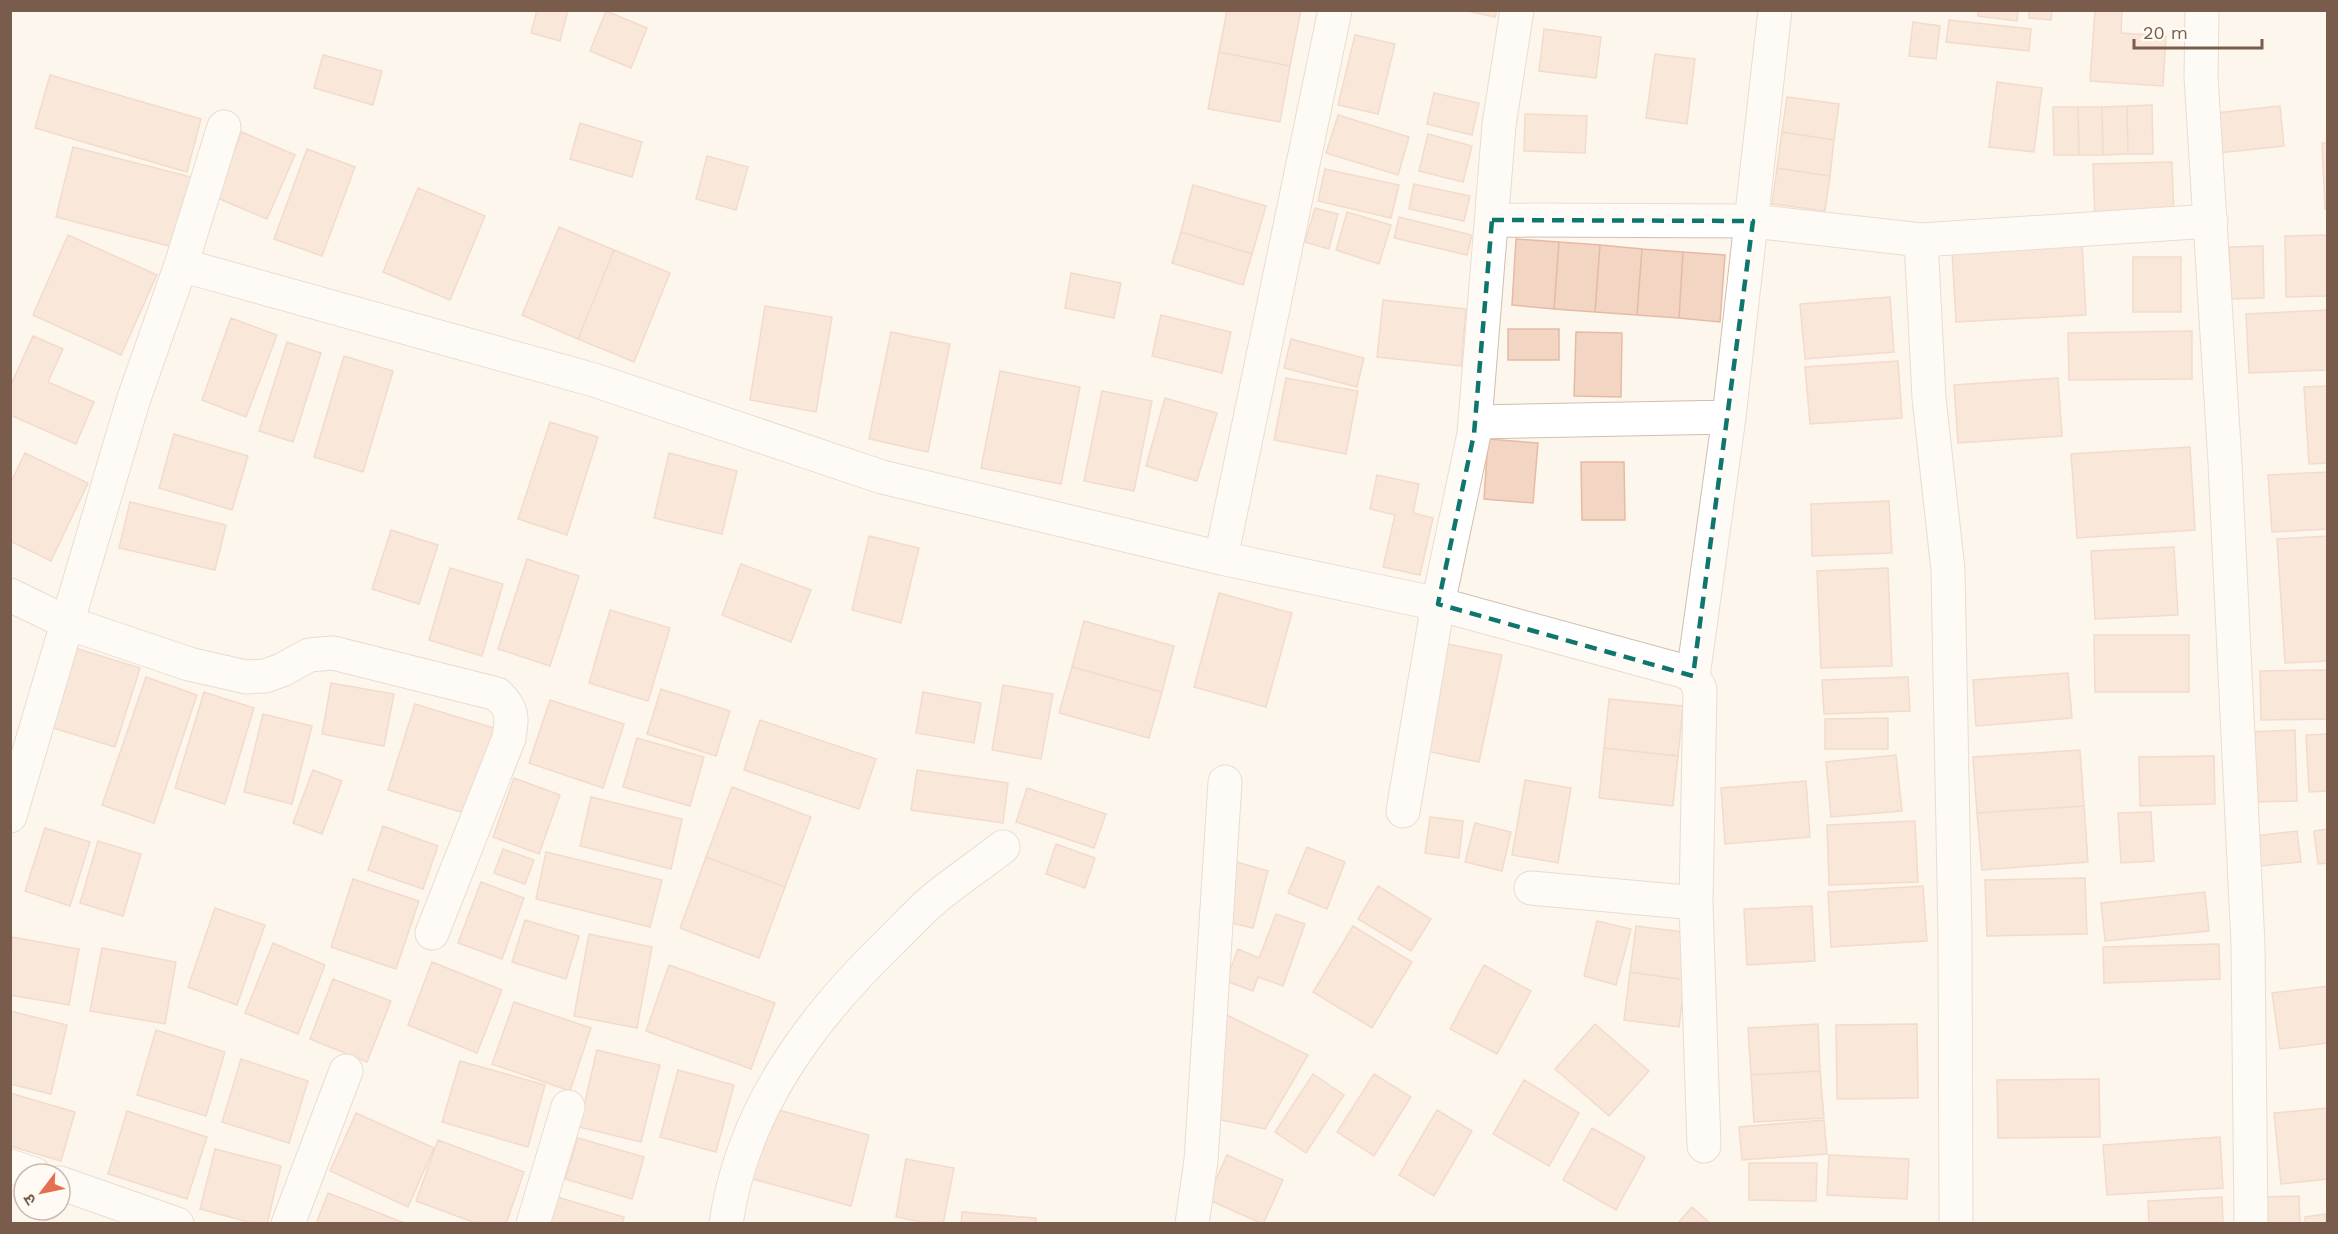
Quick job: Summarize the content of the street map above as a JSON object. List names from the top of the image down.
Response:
{
  "scale_bar": "20 m",
  "north": "bottom left"
}
